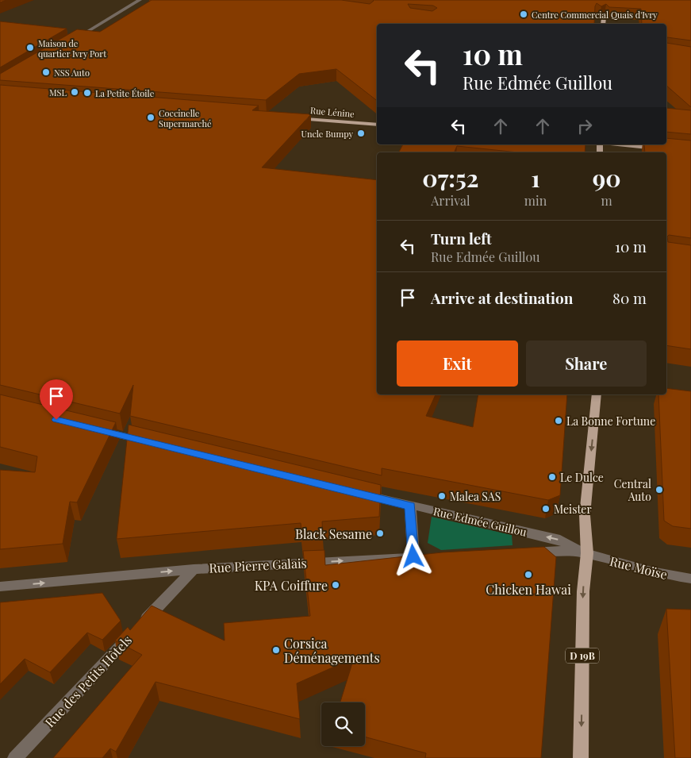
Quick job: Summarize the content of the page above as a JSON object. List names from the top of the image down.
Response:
{
  "streets": {
    "main road": ["Rue Lénine", "D 19B"],
    "street": [
      "Rue Edmée Guillou",
      "Rue Pierre Galais",
      "Rue Moïse",
      "Rue des Petits Hôtels"
    ]
  },
  "crossings": [
    ["Rue Edmée Guillou", "Rue Moïse"],
    ["Rue Edmée Guillou", "D 19B"],
    ["Rue Pierre Galais", "Rue des Petits Hôtels"],
    ["Rue Moïse", "D 19B"]
  ],
  "one_way": ["Rue Pierre Galais"],
  "places": [
    "Centre Commercial Quais d'Ivry",
    "Maison de quartier Ivry Port",
    "NSS Auto",
    "MSL",
    "La Petite Étoile",
    "Coccinelle Supermarché",
    "Uncle Bumpy",
    "La Bonne Fortune",
    "Le Dulce",
    "Central Auto",
    "Malea SAS",
    "Meister",
    "Black Sesame",
    "Chicken Hawai",
    "KPA Coiffure",
    "Corsica Déménagements"
  ],
  "page": {
    "turn": ["10 m", "Rue Edmée Guillou"],
    "eta": [
      "07:52",
      "Arrival",
      "1",
      "min",
      "90",
      "m"
    ],
    "list": [
      {
        "name": "Turn left",
        "note": "Rue Edmée Guillou",
        "value": "10 m"
      },
      {
        "name": "Arrive at destination",
        "value": "80 m"
      }
    ],
    "buttons": ["Exit", "Share"]
  }
}
